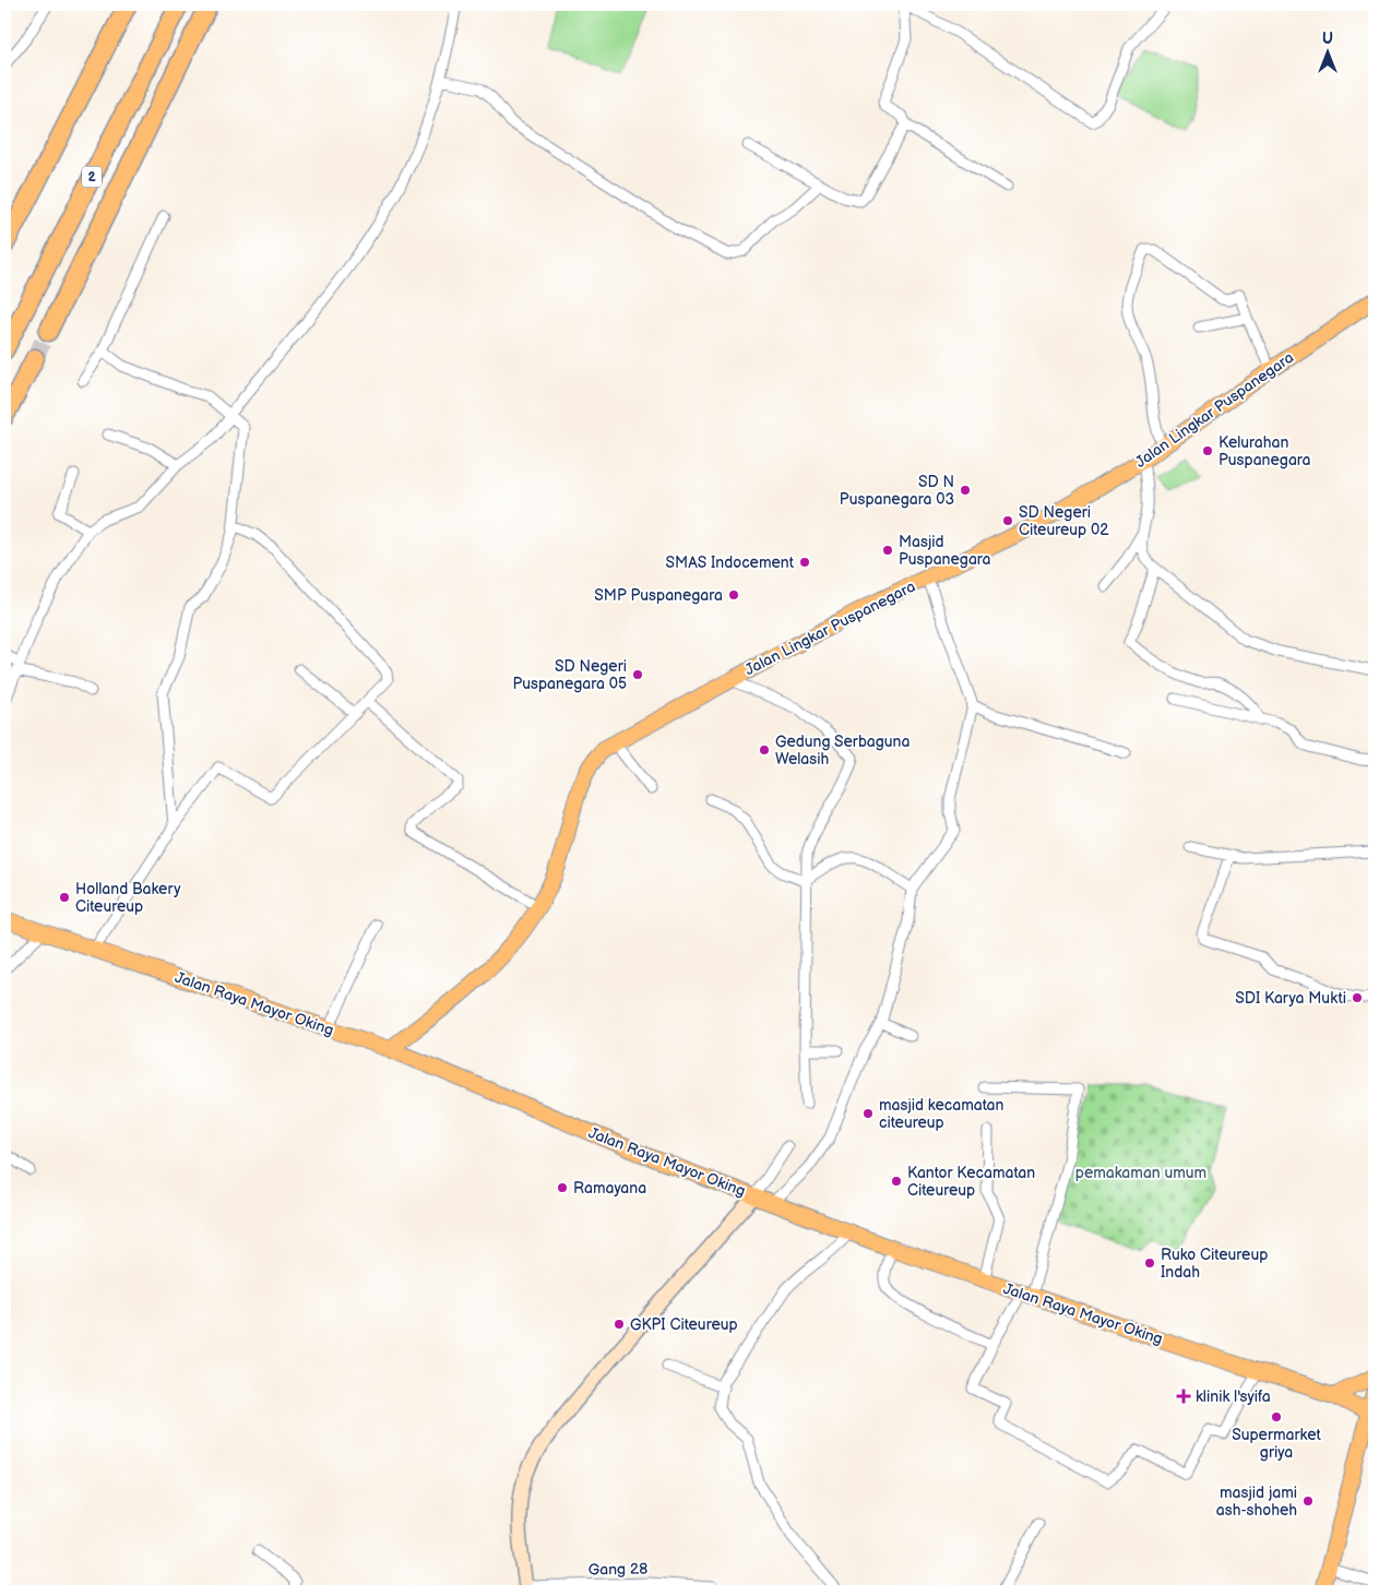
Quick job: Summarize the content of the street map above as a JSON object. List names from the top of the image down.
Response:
{
  "streets": {
    "highway": ["2"],
    "main road": ["Jalan Lingkar Puspanegara", "Jalan Raya Mayor Oking"],
    "street": ["Gang 28"]
  },
  "crossings": [
    ["Jalan Lingkar Puspanegara", "Jalan Raya Mayor Oking"]
  ],
  "parks": ["pemakaman umum"],
  "places": {
    "other": [
      "Kelurahan Puspanegara",
      "SD N Puspanegara 03",
      "SD Negeri Citeureup 02",
      "Masjid Puspanegara",
      "SMAS Indocement",
      "SMP Puspanegara",
      "SD Negeri Puspanegara 05",
      "Gedung Serbaguna Welasih",
      "Holland Bakery Citeureup",
      "SDI Karya Mukti",
      "masjid kecamatan citeureup",
      "Kantor Kecamatan Citeureup",
      "Ramayana",
      "Ruko Citeureup Indah",
      "GKPI Citeureup",
      "Supermarket griya",
      "masjid jami ash-shoheh"
    ],
    "health": ["klinik l'syifa"]
  },
  "north": "top"
}
